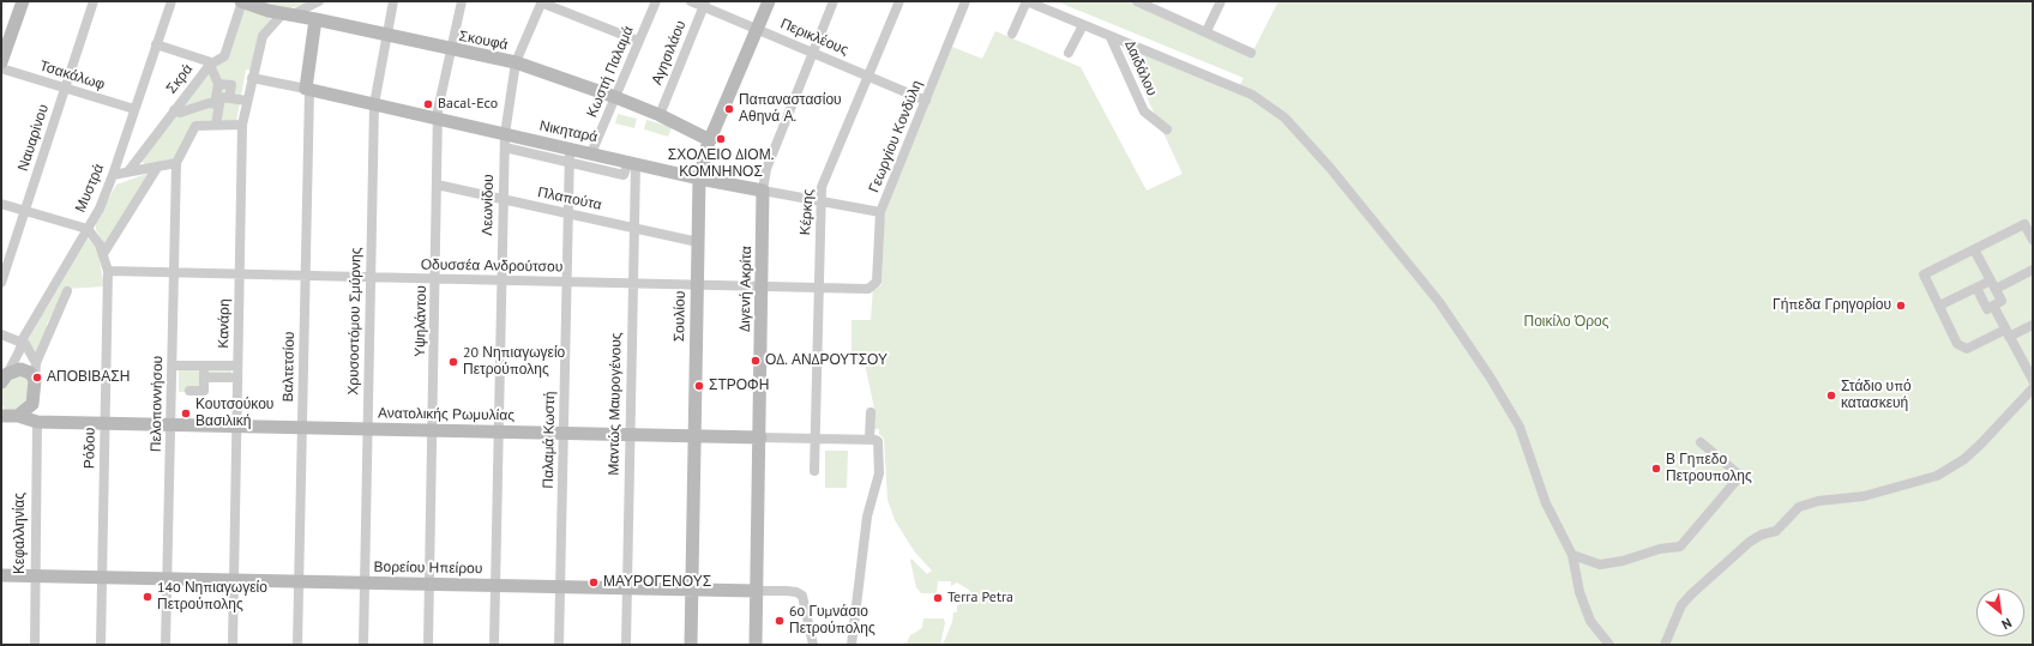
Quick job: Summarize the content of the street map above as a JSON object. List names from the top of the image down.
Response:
{
  "streets": {
    "street": [
      "Περικλέους",
      "Σκουφά",
      "Αγησιλάου",
      "Δαιδάλου",
      "Κωστή Παλαμά",
      "Τσακάλωφ",
      "Σκρά",
      "Νικηταρά",
      "Γεωργίου Κονδύλη",
      "Ναυαρίνου",
      "Μυστρά",
      "Πλαπούτα",
      "Λεωνίδου",
      "Κέρκης",
      "Οδυσσέα Ανδρούτσου",
      "Διγενή Ακρίτα",
      "Σουλίου",
      "Χρυσοστόμου Σμύρνης",
      "Υψηλάντου",
      "Κανάρη",
      "Βαλτετσίου",
      "Πελοποννήσου",
      "Μαντώς Μαυρογένους",
      "Ανατολικής Ρωμυλίας",
      "Παλαμά Κωστή",
      "Ρόδου",
      "Κεφαλληνίας",
      "Βορείου Ηπείρου"
    ]
  },
  "crossings": [
    ["Περικλέους", "Αγησιλάου"],
    ["Περικλέους", "Γεωργίου Κονδύλη"],
    ["Περικλέους", "Κέρκης"],
    ["Περικλέους", "Διγενή Ακρίτα"],
    ["Περικλέους", "Σουλίου"],
    ["Σκουφά", "Αγησιλάου"],
    ["Σκουφά", "Κωστή Παλαμά"],
    ["Σκουφά", "Σκρά"],
    ["Σκουφά", "Λεωνίδου"],
    ["Σκουφά", "Σουλίου"],
    ["Σκουφά", "Χρυσοστόμου Σμύρνης"],
    ["Σκουφά", "Υψηλάντου"],
    ["Σκουφά", "Κανάρη"],
    ["Κωστή Παλαμά", "Νικηταρά"],
    ["Τσακάλωφ", "Ναυαρίνου"],
    ["Τσακάλωφ", "Μυστρά"],
    ["Νικηταρά", "Γεωργίου Κονδύλη"],
    ["Νικηταρά", "Λεωνίδου"],
    ["Νικηταρά", "Κέρκης"],
    ["Νικηταρά", "Διγενή Ακρίτα"],
    ["Νικηταρά", "Σουλίου"],
    ["Νικηταρά", "Χρυσοστόμου Σμύρνης"],
    ["Νικηταρά", "Υψηλάντου"],
    ["Νικηταρά", "Κανάρη"],
    ["Νικηταρά", "Βαλτετσίου"],
    ["Νικηταρά", "Μαντώς Μαυρογένους"],
    ["Νικηταρά", "Παλαμά Κωστή"],
    ["Γεωργίου Κονδύλη", "Οδυσσέα Ανδρούτσου"],
    ["Μυστρά", "Ρόδου"],
    ["Πλαπούτα", "Λεωνίδου"],
    ["Πλαπούτα", "Σουλίου"],
    ["Πλαπούτα", "Υψηλάντου"],
    ["Πλαπούτα", "Μαντώς Μαυρογένους"],
    ["Πλαπούτα", "Παλαμά Κωστή"],
    ["Λεωνίδου", "Οδυσσέα Ανδρούτσου"],
    ["Λεωνίδου", "Ανατολικής Ρωμυλίας"],
    ["Λεωνίδου", "Βορείου Ηπείρου"],
    ["Κέρκης", "Οδυσσέα Ανδρούτσου"],
    ["Κέρκης", "Ανατολικής Ρωμυλίας"],
    ["Οδυσσέα Ανδρούτσου", "Διγενή Ακρίτα"],
    ["Οδυσσέα Ανδρούτσου", "Σουλίου"],
    ["Οδυσσέα Ανδρούτσου", "Χρυσοστόμου Σμύρνης"],
    ["Οδυσσέα Ανδρούτσου", "Υψηλάντου"],
    ["Οδυσσέα Ανδρούτσου", "Κανάρη"],
    ["Οδυσσέα Ανδρούτσου", "Βαλτετσίου"],
    ["Οδυσσέα Ανδρούτσου", "Πελοποννήσου"],
    ["Οδυσσέα Ανδρούτσου", "Μαντώς Μαυρογένους"],
    ["Οδυσσέα Ανδρούτσου", "Παλαμά Κωστή"],
    ["Οδυσσέα Ανδρούτσου", "Ρόδου"],
    ["Διγενή Ακρίτα", "Ανατολικής Ρωμυλίας"],
    ["Διγενή Ακρίτα", "Βορείου Ηπείρου"],
    ["Σουλίου", "Ανατολικής Ρωμυλίας"],
    ["Σουλίου", "Βορείου Ηπείρου"],
    ["Χρυσοστόμου Σμύρνης", "Ανατολικής Ρωμυλίας"],
    ["Χρυσοστόμου Σμύρνης", "Βορείου Ηπείρου"],
    ["Υψηλάντου", "Ανατολικής Ρωμυλίας"],
    ["Υψηλάντου", "Βορείου Ηπείρου"],
    ["Κανάρη", "Ανατολικής Ρωμυλίας"],
    ["Κανάρη", "Βορείου Ηπείρου"],
    ["Βαλτετσίου", "Ανατολικής Ρωμυλίας"],
    ["Βαλτετσίου", "Βορείου Ηπείρου"],
    ["Πελοποννήσου", "Ανατολικής Ρωμυλίας"],
    ["Πελοποννήσου", "Βορείου Ηπείρου"],
    ["Μαντώς Μαυρογένους", "Ανατολικής Ρωμυλίας"],
    ["Μαντώς Μαυρογένους", "Βορείου Ηπείρου"],
    ["Ανατολικής Ρωμυλίας", "Παλαμά Κωστή"],
    ["Ανατολικής Ρωμυλίας", "Ρόδου"],
    ["Ανατολικής Ρωμυλίας", "Κεφαλληνίας"],
    ["Παλαμά Κωστή", "Βορείου Ηπείρου"],
    ["Ρόδου", "Βορείου Ηπείρου"],
    ["Κεφαλληνίας", "Βορείου Ηπείρου"]
  ],
  "parks": ["Ποικίλο Όρος"],
  "places": [
    "Bacal-Eco",
    "Παπαναστασίου Αθηνά Α.",
    "ΣΧΟΛΕΙΟ ΔΙΟΜ. ΚΟΜΝΗΝΟΣ",
    "Γήπεδα Γρηγορίου",
    "ΟΔ. ΑΝΔΡΟΥΤΣΟΥ",
    "20 Νηπιαγωγείο Πετρούπολης",
    "ΑΠΟΒΙΒΑΣΗ",
    "ΣΤΡΟΦΗ",
    "Στάδιο υπό κατασκευή",
    "Κουτσούκου Βασιλική",
    "Β Γηπεδο Πετρουπολης",
    "ΜΑΥΡΟΓΕΝΟΥΣ",
    "14ο Νηπιαγωγείο Πετρούπολης",
    "Terra Petra",
    "6ο Γυμνάσιο Πετρούπολης"
  ],
  "north": "bottom right"
}
